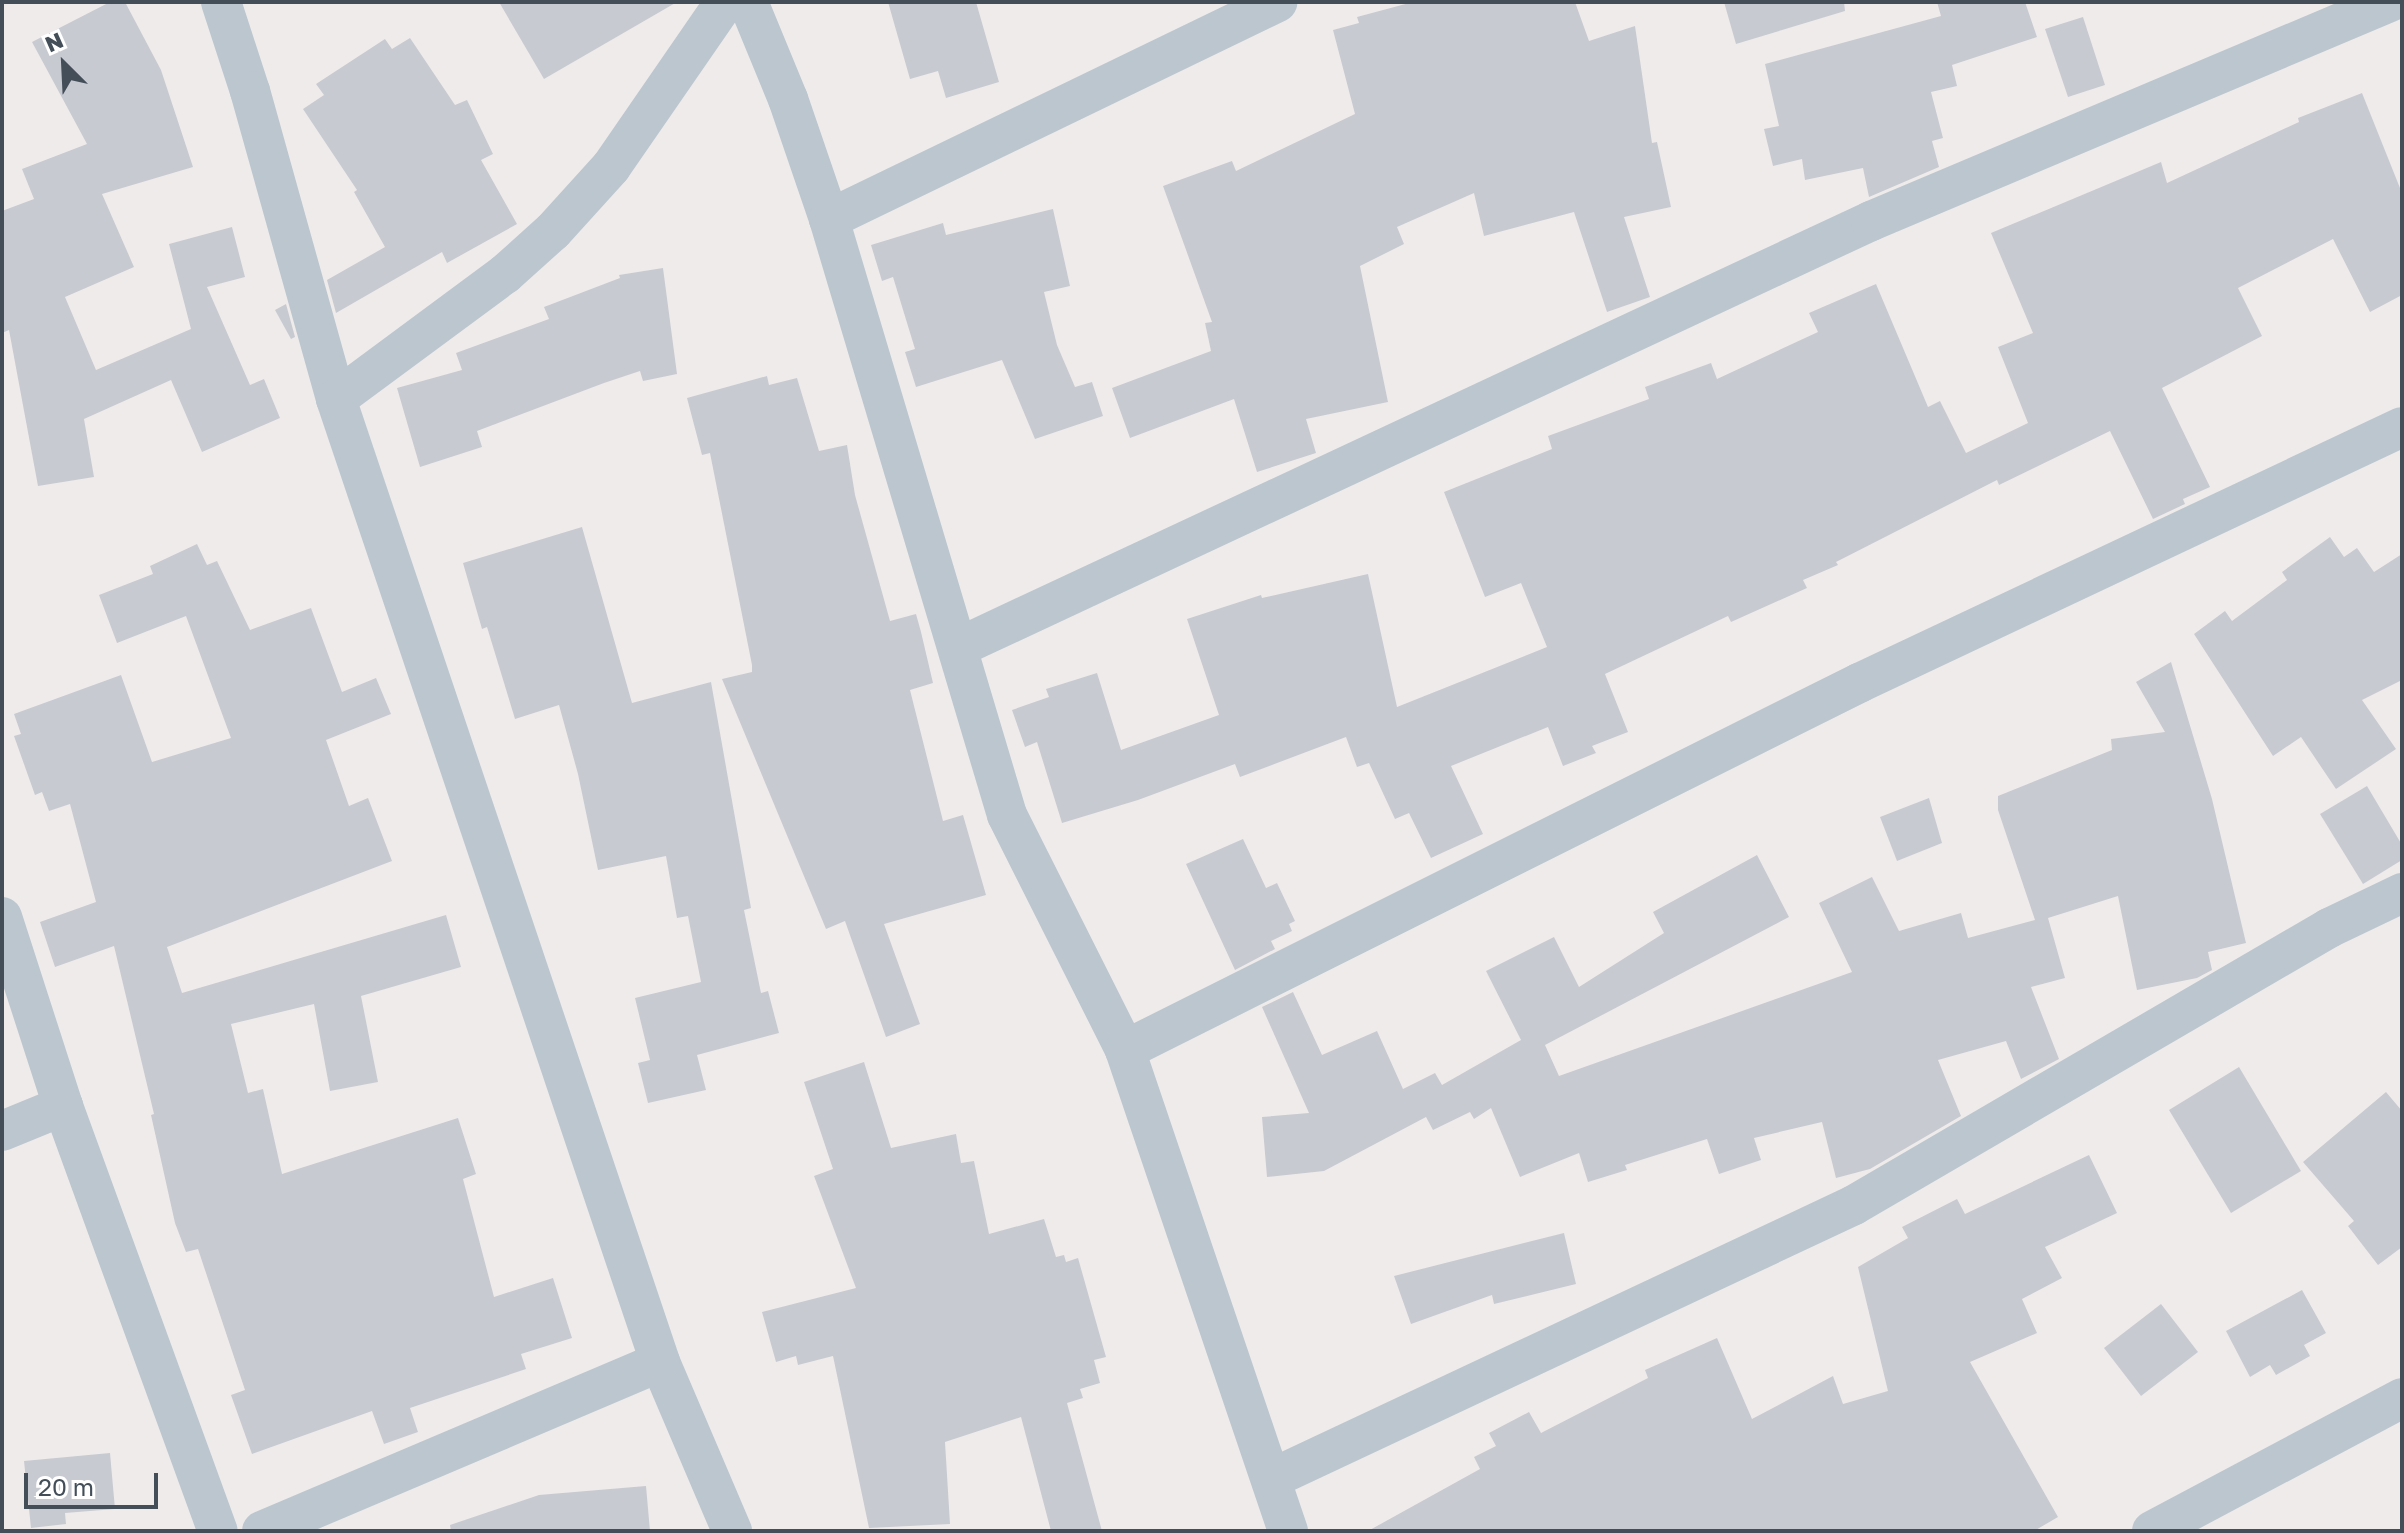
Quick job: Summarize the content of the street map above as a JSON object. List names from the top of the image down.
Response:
{
  "scale_bar": "20 m",
  "north": "top left"
}
